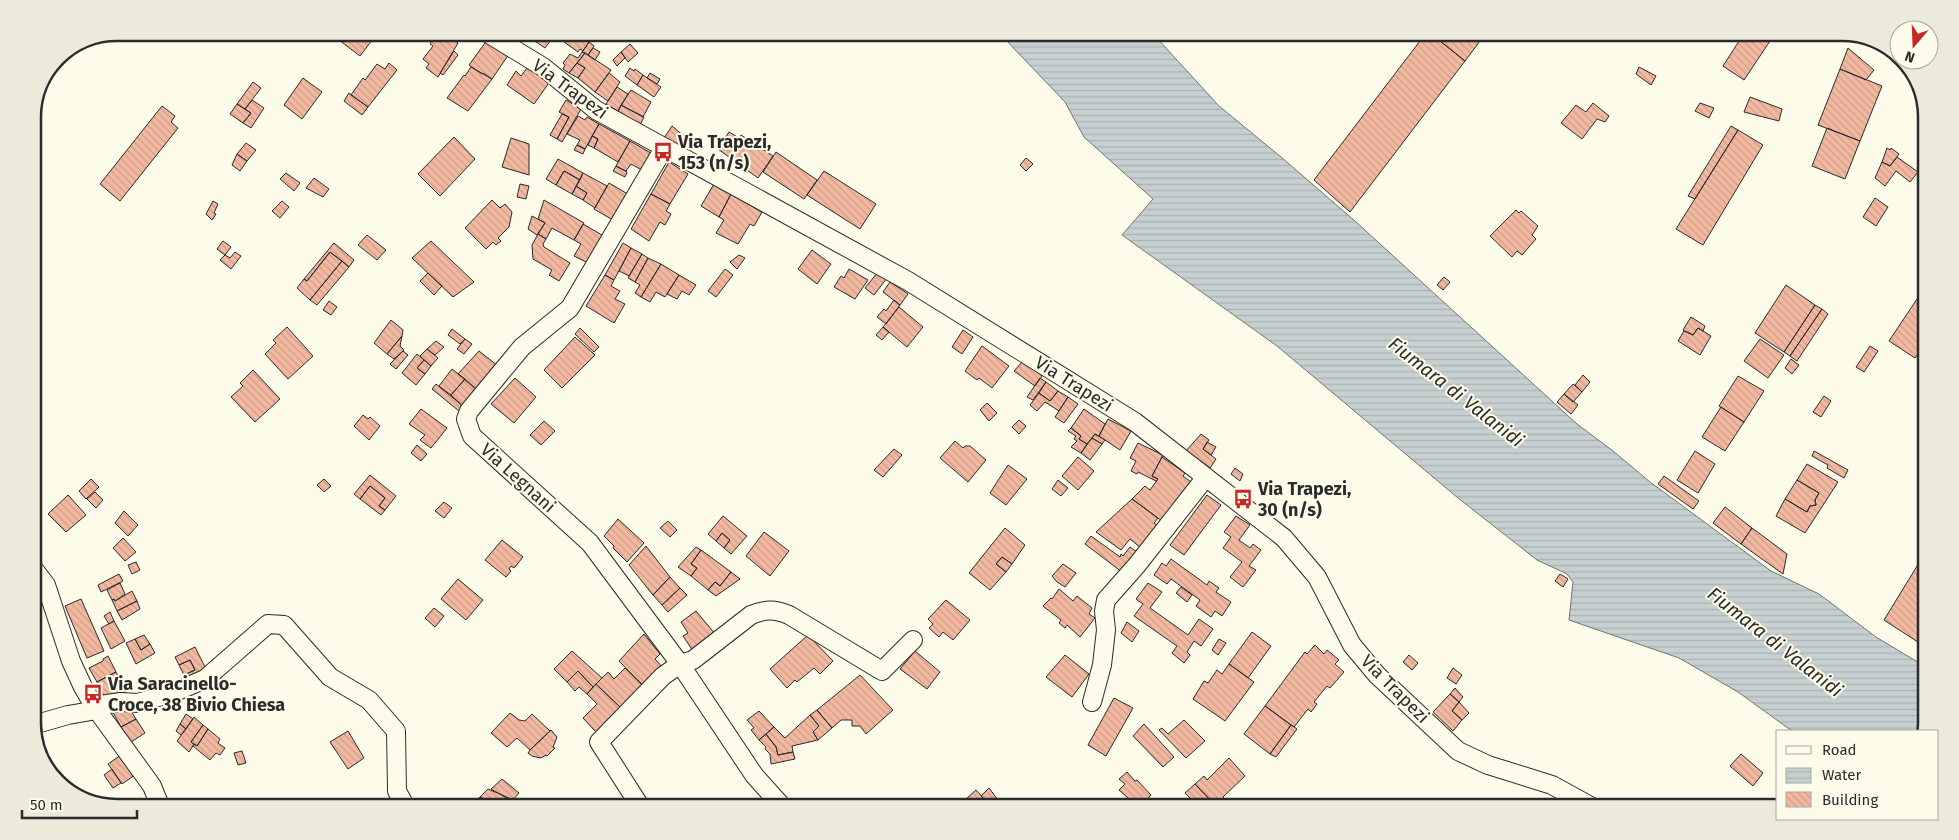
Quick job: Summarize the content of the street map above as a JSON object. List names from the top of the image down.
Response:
{
  "streets": {
    "street": ["Via Trapezi", "Via Legnani"]
  },
  "crossings": [
    ["Via Trapezi", "Via Legnani"]
  ],
  "water": ["Fiumara di Valanidi"],
  "places": {
    "bus stop": ["Via Trapezi, 153 (n/s)", "Via Trapezi, 30 (n/s)", "Via Saracinello- Croce, 38 Bivio Chiesa"]
  },
  "legend": ["Road", "Water", "Building"],
  "scale_bar": "50 m",
  "north": "bottom"
}
